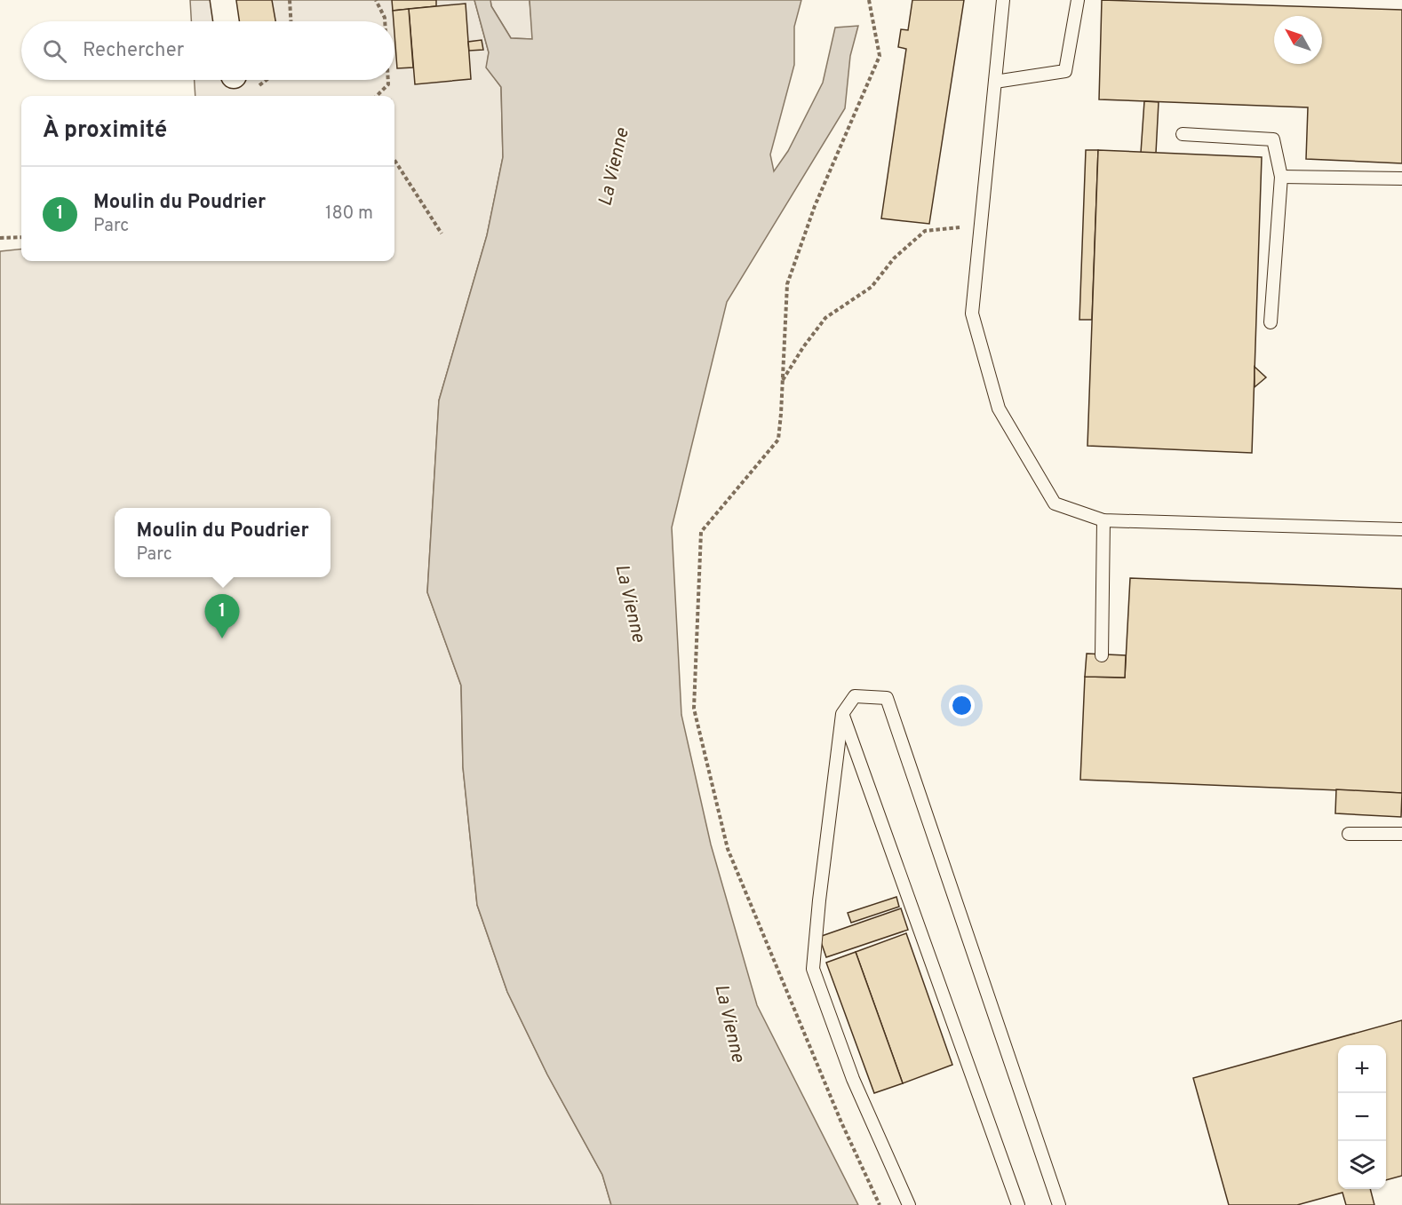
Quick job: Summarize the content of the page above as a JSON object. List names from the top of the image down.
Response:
{
  "water": ["La Vienne"],
  "north": "top left",
  "page": {
    "search": "Rechercher",
    "heading": "À proximité",
    "list": [
      {
        "mark": "1",
        "name": "Moulin du Poudrier",
        "note": "Parc",
        "value": "180 m"
      }
    ],
    "popup": ["Moulin du Poudrier", "Parc"],
    "pins": "1",
    "map_buttons": ["+", "−"]
  }
}
